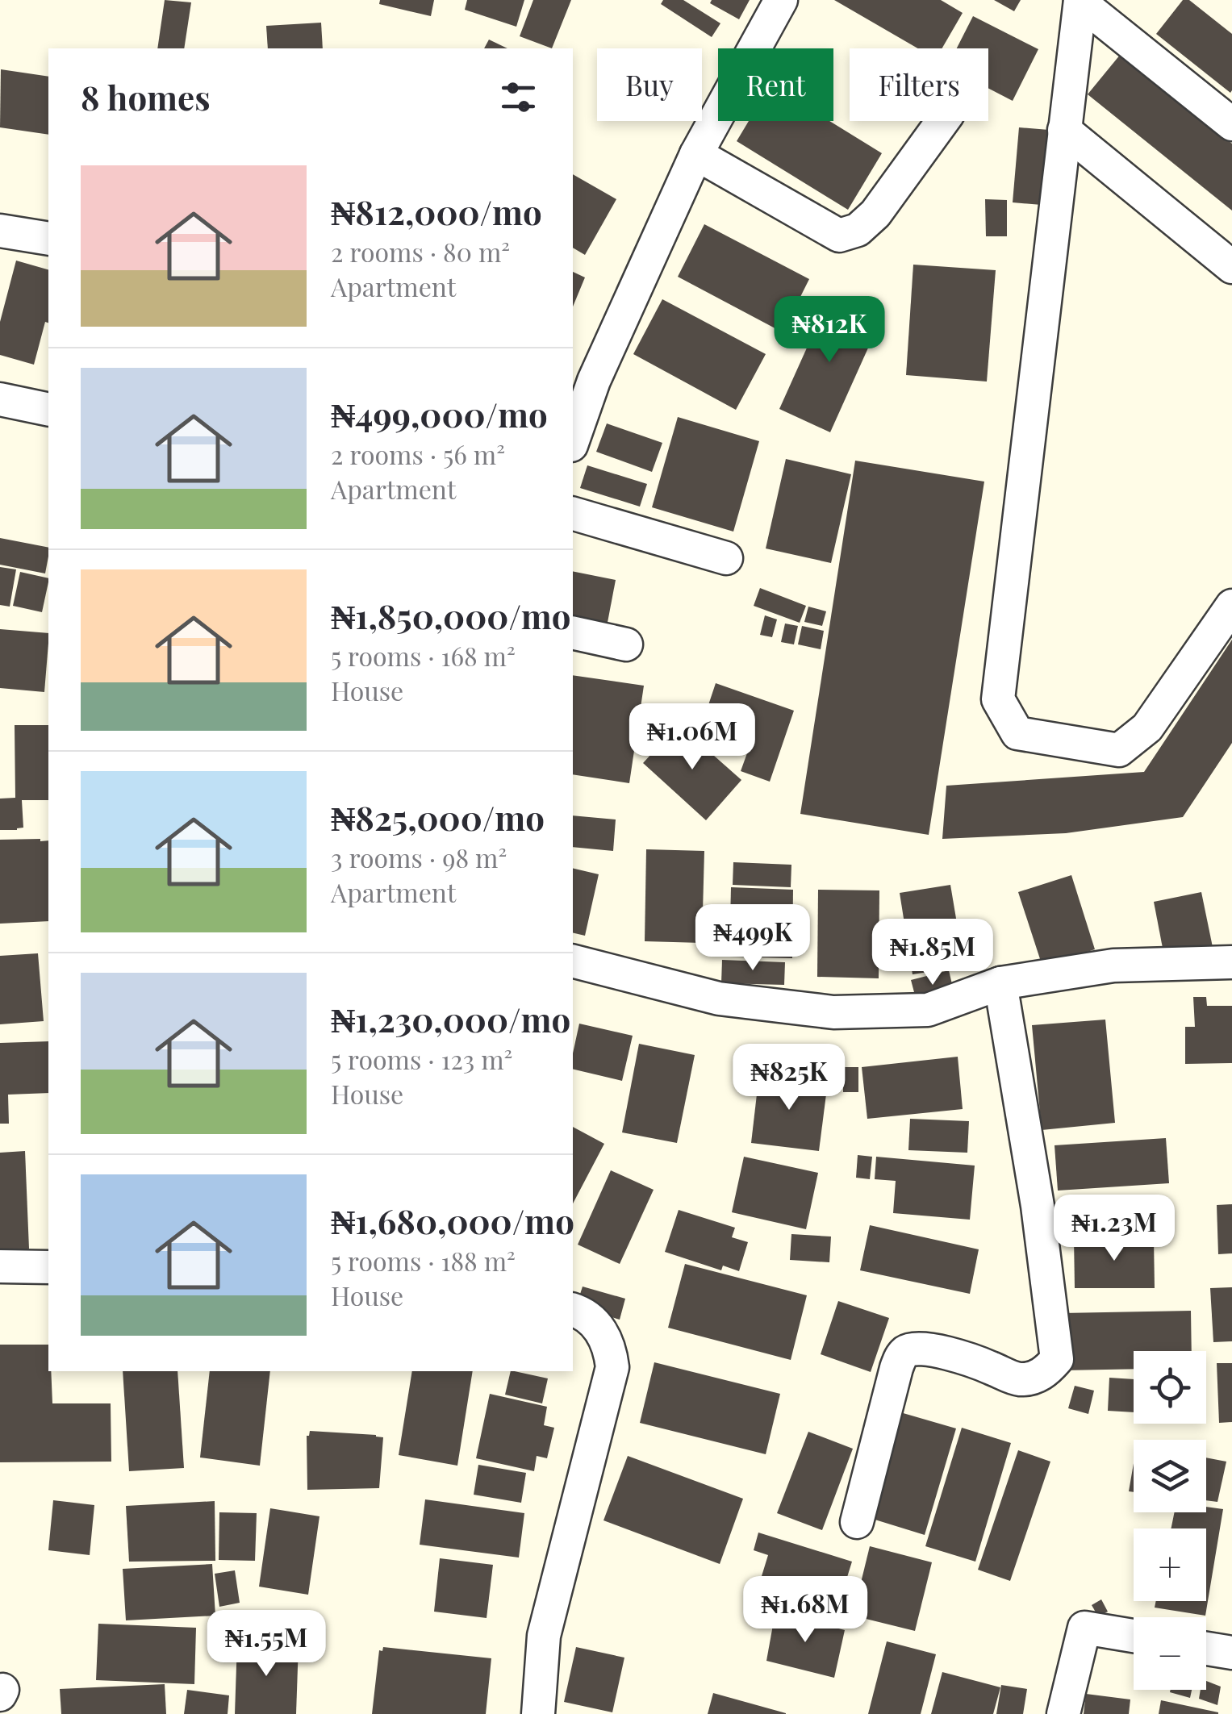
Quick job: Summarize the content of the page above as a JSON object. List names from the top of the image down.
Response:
{
  "page": {
    "chip": ["Buy", "Rent", "Filters"],
    "heading": "8 homes",
    "list": [
      {
        "name": "₦812,000/mo",
        "note": "2 rooms · 80 m² · Apartment"
      },
      {
        "name": "₦499,000/mo",
        "note": "2 rooms · 56 m² · Apartment"
      },
      {
        "name": "₦1,850,000/mo",
        "note": "5 rooms · 168 m² · House"
      },
      {
        "name": "₦825,000/mo",
        "note": "3 rooms · 98 m² · Apartment"
      },
      {
        "name": "₦1,230,000/mo",
        "note": "5 rooms · 123 m² · House"
      },
      {
        "name": "₦1,680,000/mo",
        "note": "5 rooms · 188 m² · House"
      }
    ],
    "price": [
      "₦812K",
      "₦1.06M",
      "₦499K",
      "₦1.85M",
      "₦825K",
      "₦1.23M",
      "₦1.68M",
      "₦1.55M"
    ],
    "map_buttons": ["+", "−"]
  }
}
